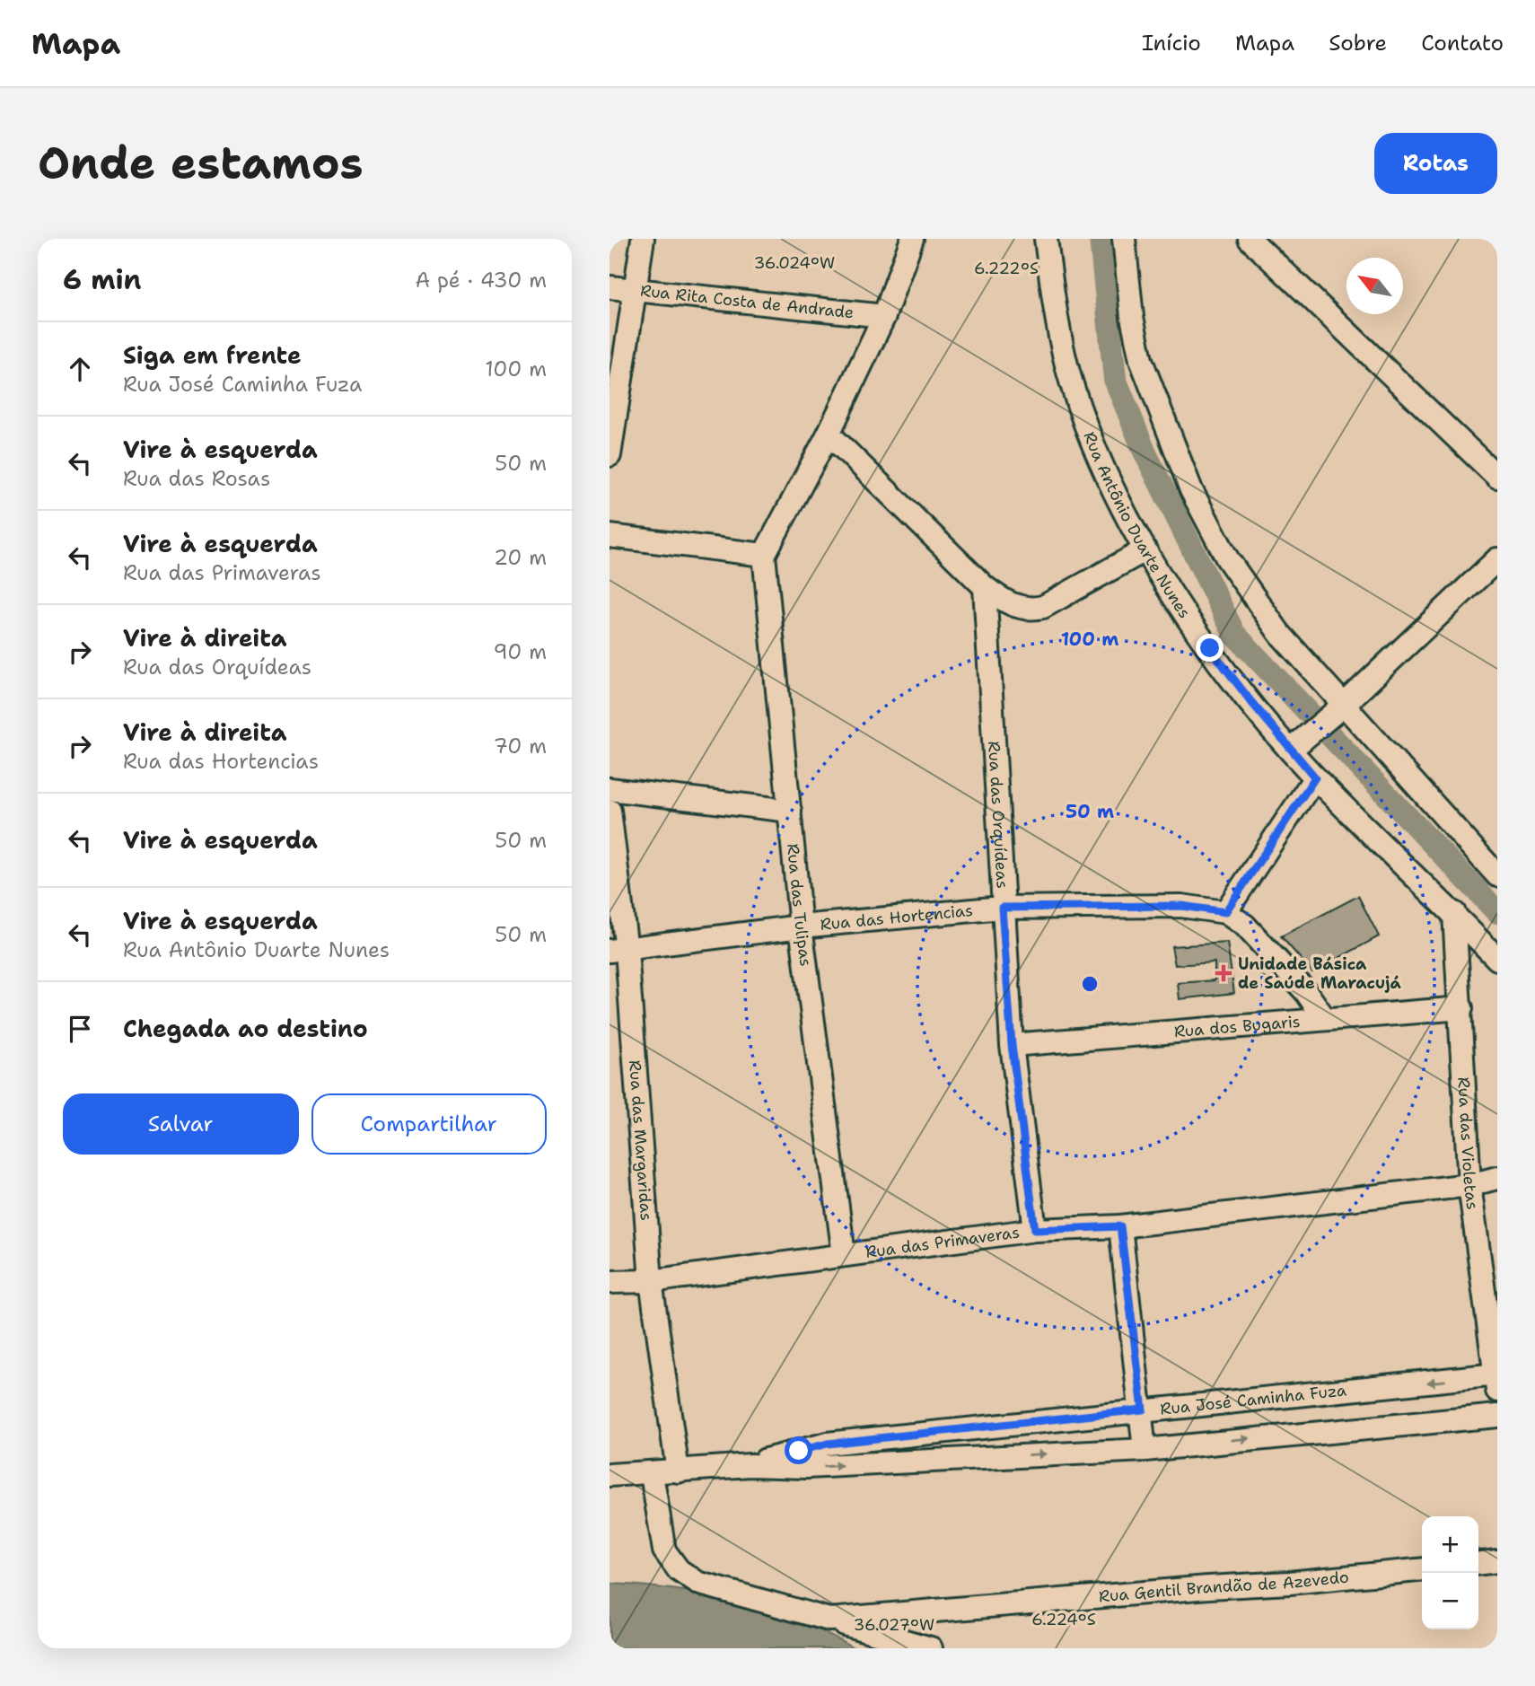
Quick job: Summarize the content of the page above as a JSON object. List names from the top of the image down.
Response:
{
  "streets": {
    "street": [
      "Rua Rita Costa de Andrade",
      "Rua Antônio Duarte Nunes",
      "Rua das Orquídeas",
      "Rua das Tulipas",
      "Rua das Hortencias",
      "Rua dos Bugaris",
      "Rua das Margaridas",
      "Rua das Violetas",
      "Rua das Primaveras",
      "Rua José Caminha Fuza",
      "Rua Gentil Brandão de Azevedo"
    ]
  },
  "crossings": [
    ["Rua Antônio Duarte Nunes", "Rua das Violetas"],
    ["Rua das Orquídeas", "Rua das Hortencias"],
    ["Rua das Orquídeas", "Rua dos Bugaris"],
    ["Rua das Orquídeas", "Rua das Primaveras"],
    ["Rua das Tulipas", "Rua das Hortencias"],
    ["Rua das Tulipas", "Rua das Primaveras"],
    ["Rua das Hortencias", "Rua dos Bugaris"],
    ["Rua das Hortencias", "Rua das Margaridas"],
    ["Rua dos Bugaris", "Rua das Violetas"],
    ["Rua das Margaridas", "Rua das Primaveras"],
    ["Rua das Margaridas", "Rua José Caminha Fuza"],
    ["Rua das Violetas", "Rua das Primaveras"],
    ["Rua das Violetas", "Rua José Caminha Fuza"],
    ["Rua José Caminha Fuza", "Rua Gentil Brandão de Azevedo"]
  ],
  "places": {
    "health": ["Unidade Básica de Saúde Maracujá"]
  },
  "north": "top left",
  "page": {
    "header": "Mapa",
    "nav": [
      "Início",
      "Mapa",
      "Sobre",
      "Contato"
    ],
    "buttons": [
      "Rotas",
      ["Salvar", "Compartilhar"]
    ],
    "title": "Onde estamos",
    "heading": ["6 min", "A pé · 430 m"],
    "list": [
      ["Siga em frente", "Rua José Caminha Fuza", "100 m"],
      ["Vire à esquerda", "Rua das Rosas", "50 m"],
      ["Vire à esquerda", "Rua das Primaveras", "20 m"],
      ["Vire à direita", "Rua das Orquídeas", "90 m"],
      ["Vire à direita", "Rua das Hortencias", "70 m"],
      ["Vire à esquerda", "50 m"],
      ["Vire à esquerda", "Rua Antônio Duarte Nunes", "50 m"],
      "Chegada ao destino"
    ],
    "map_buttons": ["+", "−"]
  },
  "coordinates": [
    "36.024°W",
    "6.222°S",
    "6.224°S",
    "36.027°W"
  ],
  "rings": ["100 m", "50 m"]
}
